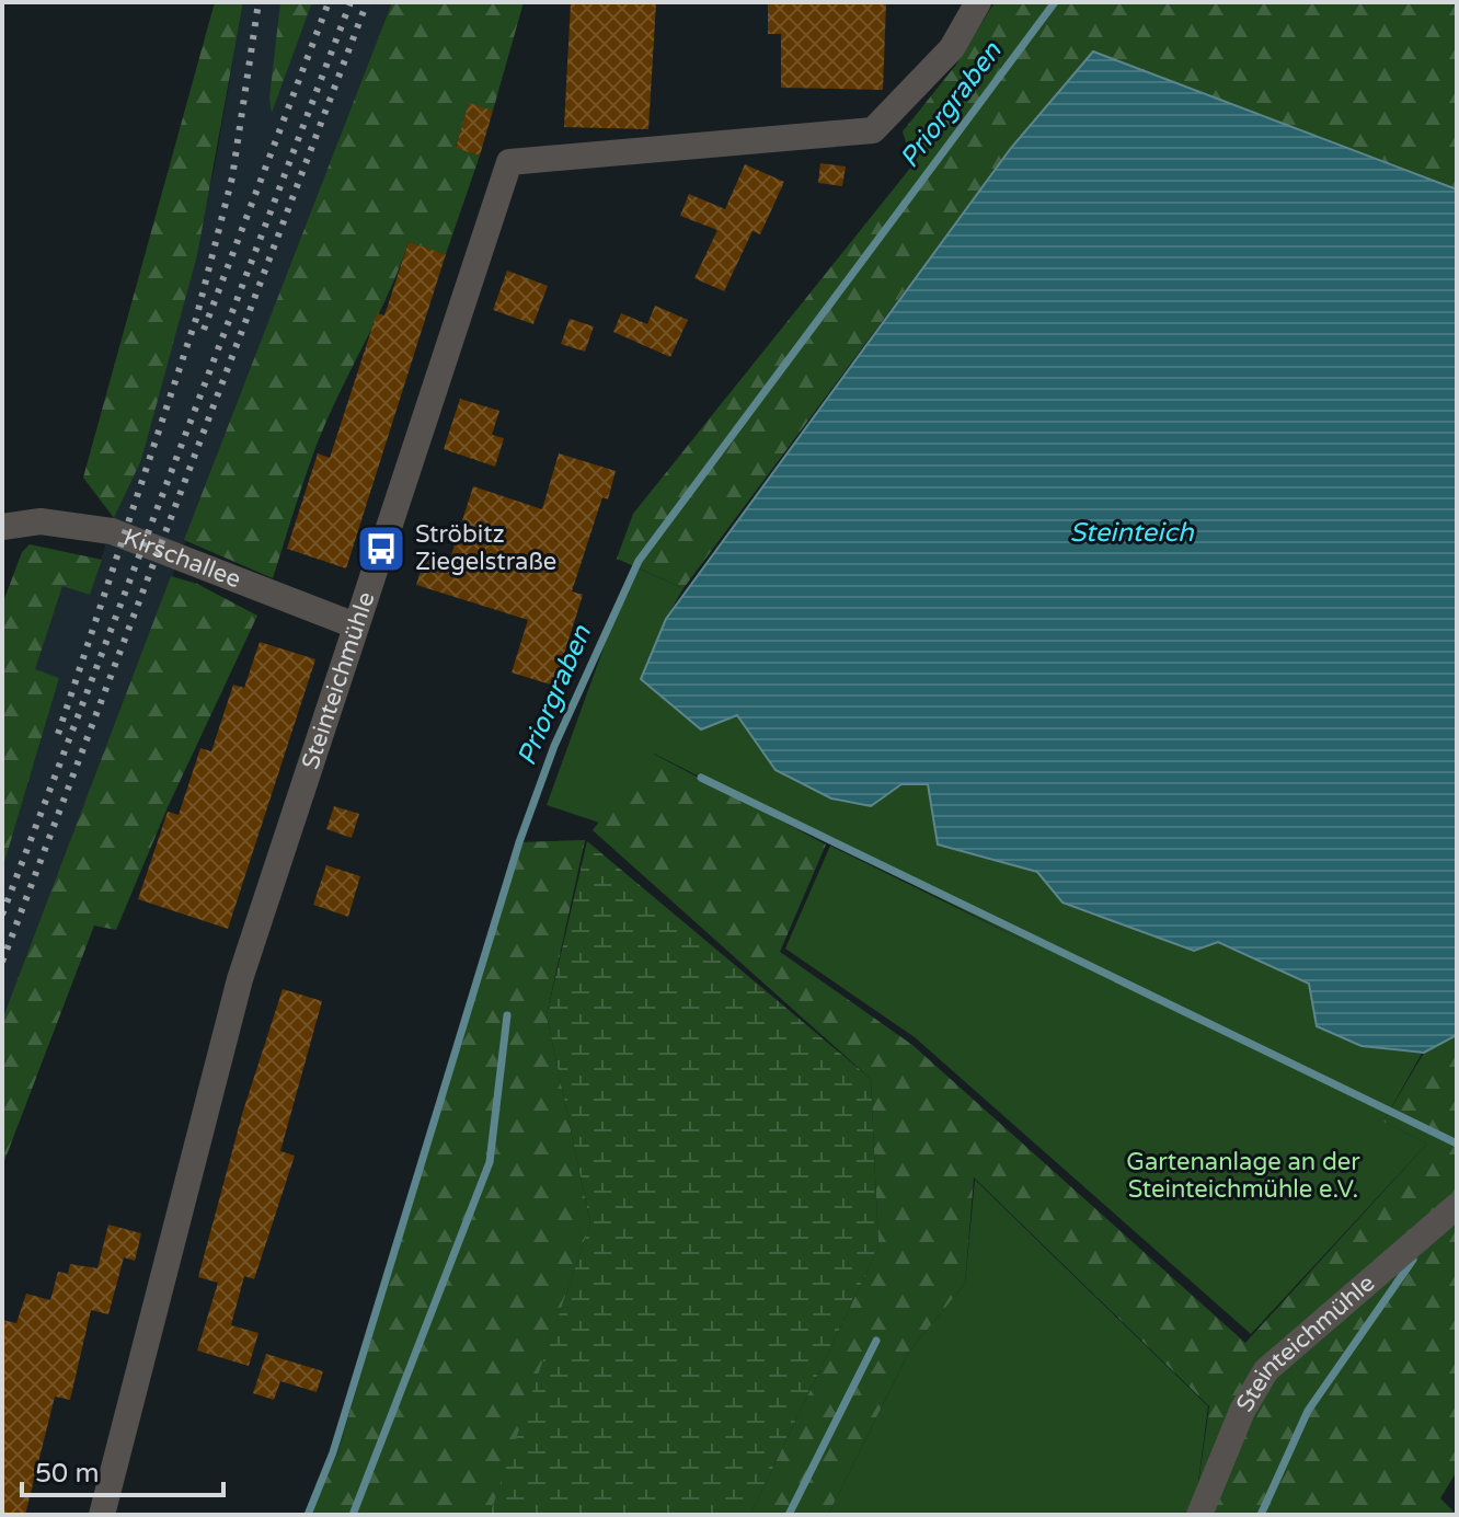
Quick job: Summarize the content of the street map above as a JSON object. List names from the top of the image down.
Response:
{
  "streets": {
    "street": ["Kirschallee", "Steinteichmühle"]
  },
  "crossings": [
    ["Kirschallee", "Steinteichmühle"]
  ],
  "water": ["Priorgraben", "Steinteich"],
  "parks": ["Gartenanlage an der Steinteichmühle e.V."],
  "places": {
    "bus stop": ["Ströbitz Ziegelstraße"]
  },
  "scale_bar": "50 m"
}
